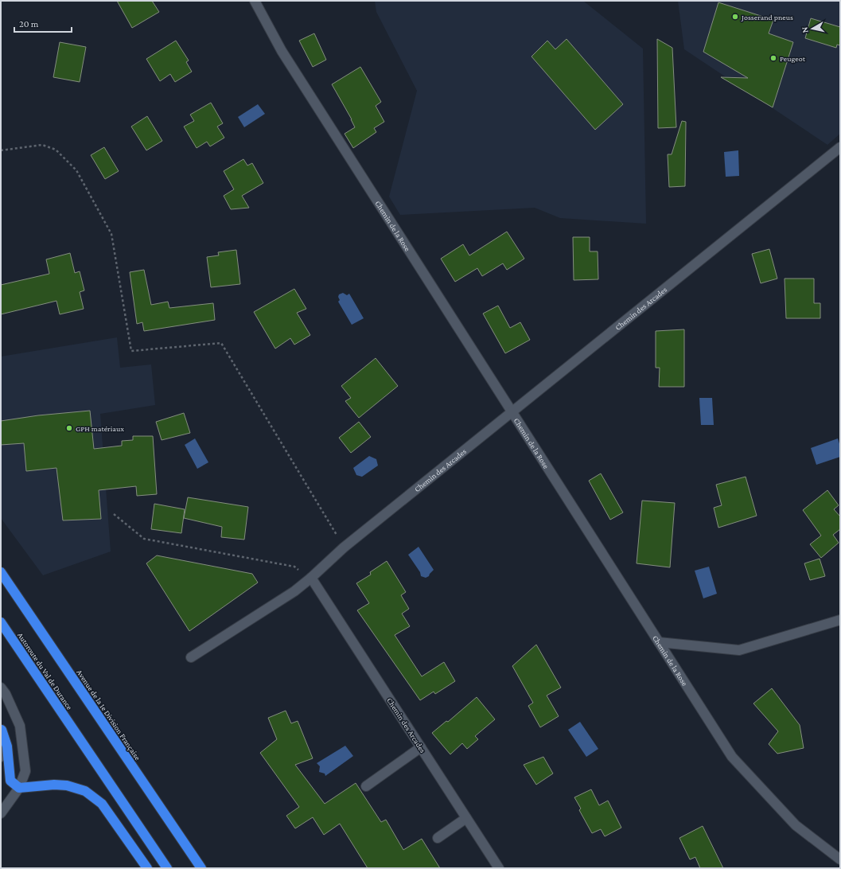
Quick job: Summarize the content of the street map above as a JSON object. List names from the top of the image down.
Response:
{
  "streets": {
    "highway": ["Autoroute du Val de Durance", "Avenue de la 1e Division Française"],
    "street": ["Chemin de la Rose", "Chemin des Arcades"]
  },
  "crossings": [
    ["Chemin de la Rose", "Chemin des Arcades"]
  ],
  "places": ["Josserand pneus", "Peugeot", "GPH matériaux"],
  "scale_bar": "20 m",
  "north": "left"
}
